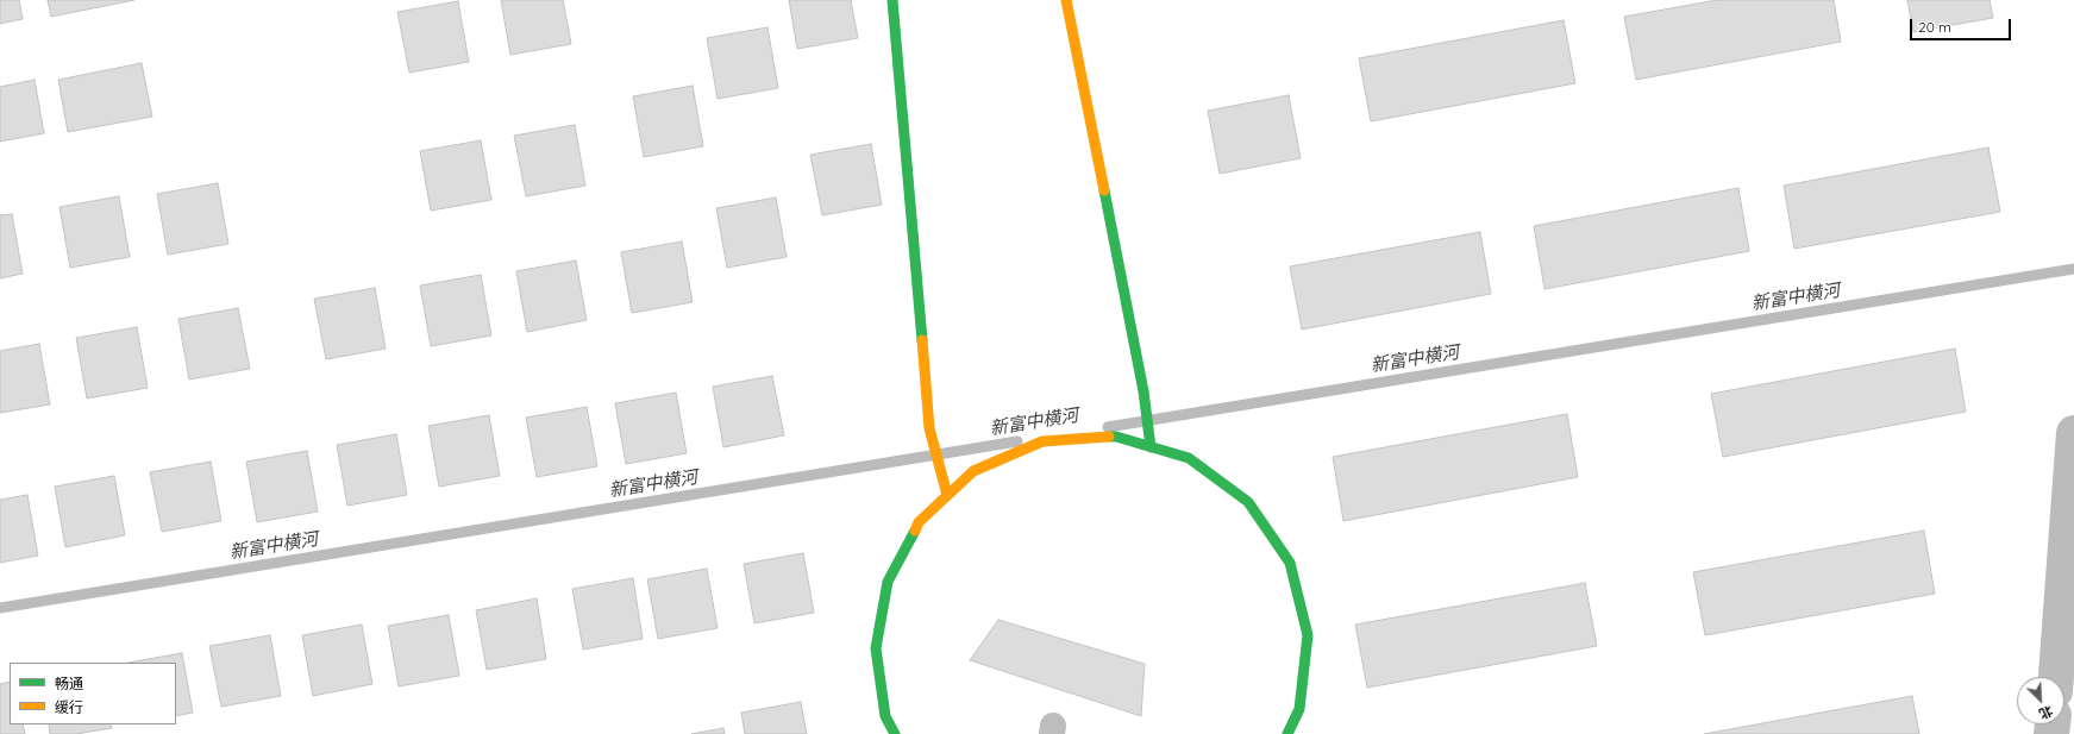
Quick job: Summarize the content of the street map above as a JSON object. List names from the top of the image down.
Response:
{
  "water": ["新富中横河"],
  "legend": ["畅通", "缓行"],
  "scale_bar": "20 m",
  "north": "bottom right"
}
